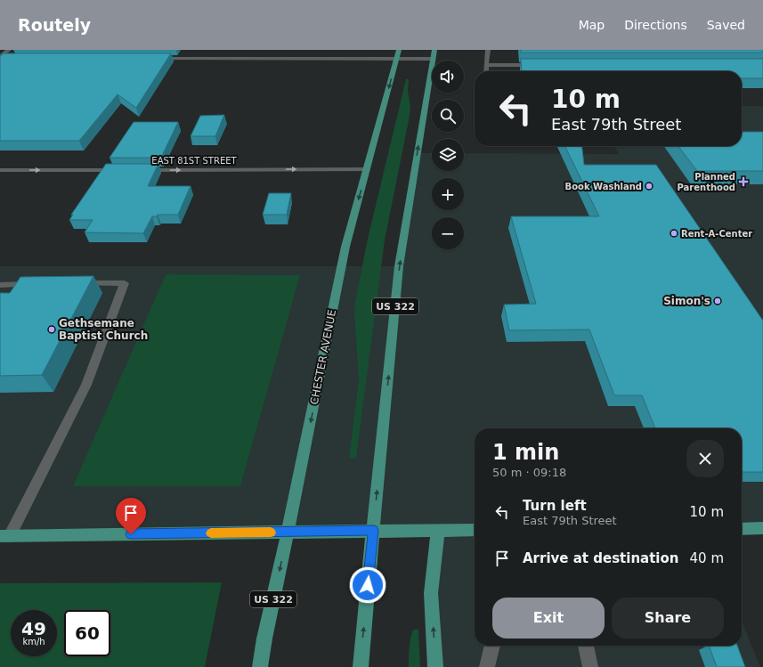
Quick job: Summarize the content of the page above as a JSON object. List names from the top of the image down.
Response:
{
  "streets": {
    "main road": ["US 322", "CHESTER AVENUE"],
    "street": ["EAST 81ST STREET"]
  },
  "crossings": [
    ["EAST 81ST STREET", "CHESTER AVENUE"]
  ],
  "one_way": ["EAST 81ST STREET"],
  "places": {
    "health": ["Planned Parenthood"],
    "other": [
      "Book Washland",
      "Rent-A-Center",
      "Simon's",
      "Gethsemane Baptist Church"
    ]
  },
  "page": {
    "header": "Routely",
    "nav": ["Map", "Directions", "Saved"],
    "map_buttons": ["+", "−"],
    "turn": ["10 m", "East 79th Street"],
    "heading": ["1 min", "50 m · 09:18"],
    "list": [
      {
        "name": "Turn left",
        "note": "East 79th Street",
        "value": "10 m"
      },
      {
        "name": "Arrive at destination",
        "value": "40 m"
      }
    ],
    "buttons": ["Exit", "Share"],
    "speed": "49 km/h",
    "limit": "60"
  }
}
